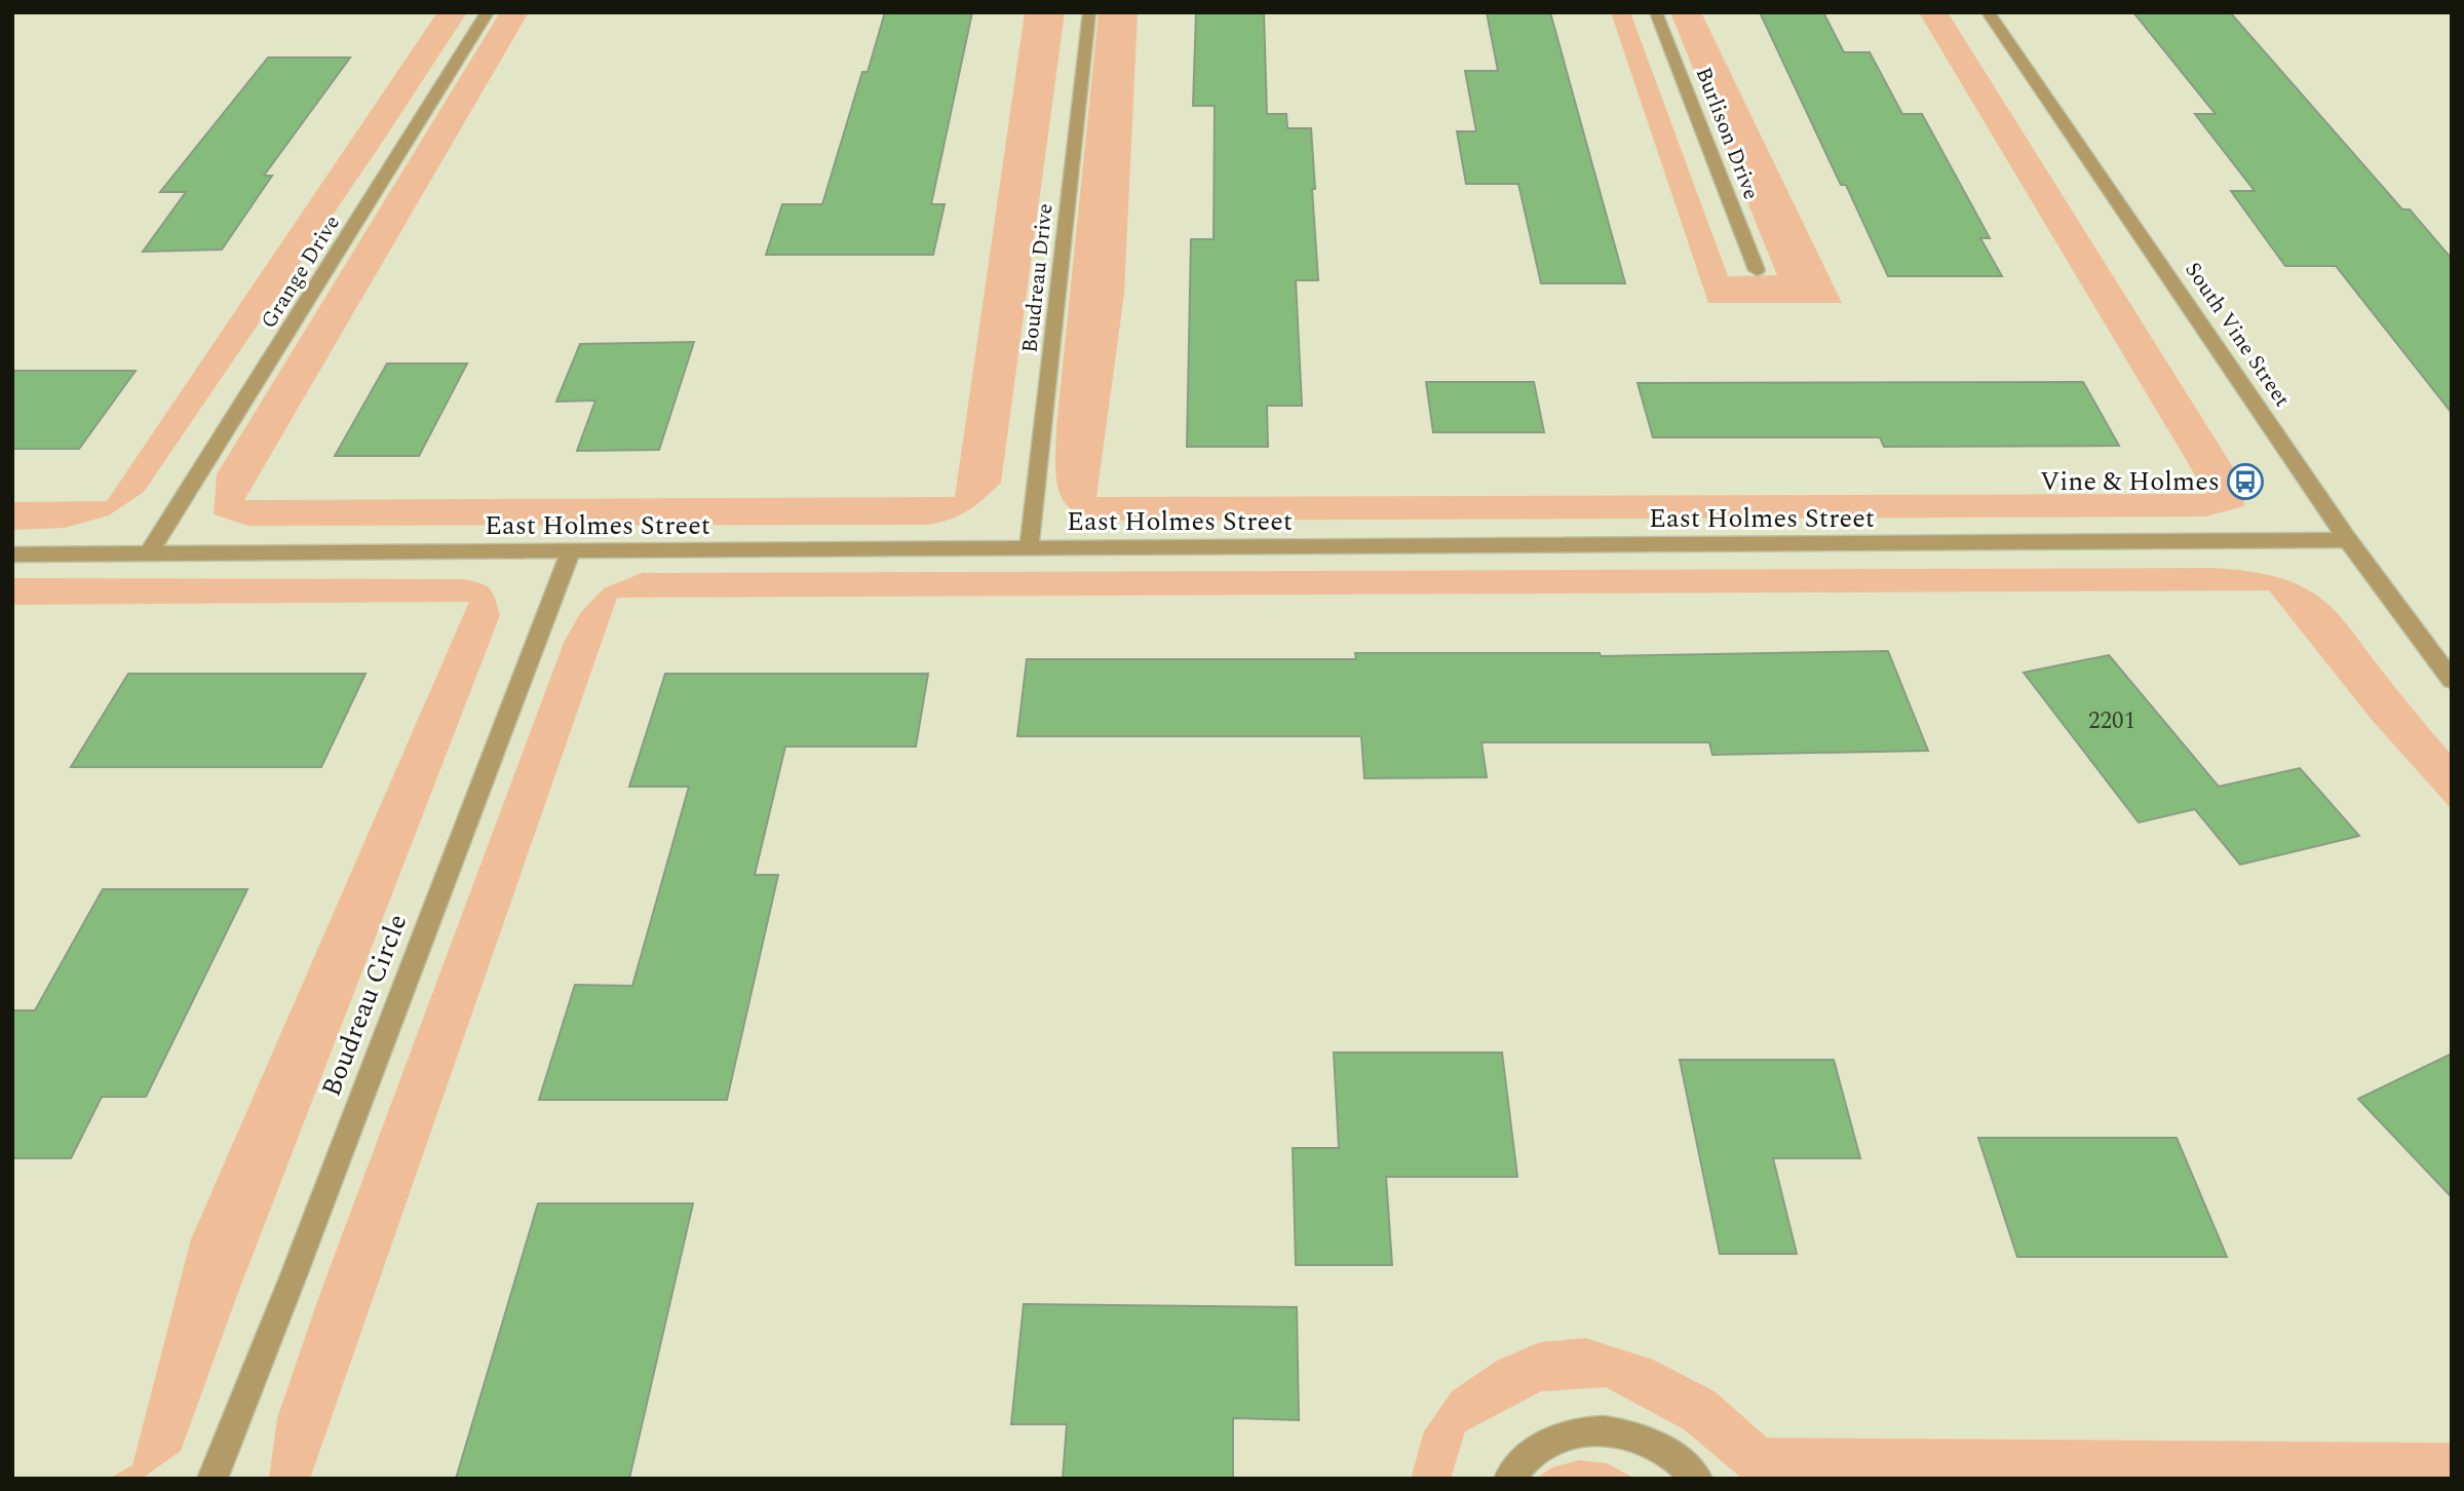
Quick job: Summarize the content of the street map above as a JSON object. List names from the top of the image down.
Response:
{
  "streets": {
    "street": [
      "Burlison Drive",
      "Grange Drive",
      "Boudreau Drive",
      "South Vine Street",
      "East Holmes Street",
      "Boudreau Circle"
    ]
  },
  "crossings": [
    ["Grange Drive", "East Holmes Street"],
    ["Boudreau Drive", "East Holmes Street"],
    ["South Vine Street", "East Holmes Street"],
    ["East Holmes Street", "Boudreau Circle"]
  ],
  "places": {
    "bus stop": ["Vine & Holmes"]
  },
  "house_numbers": ["2201"]
}
